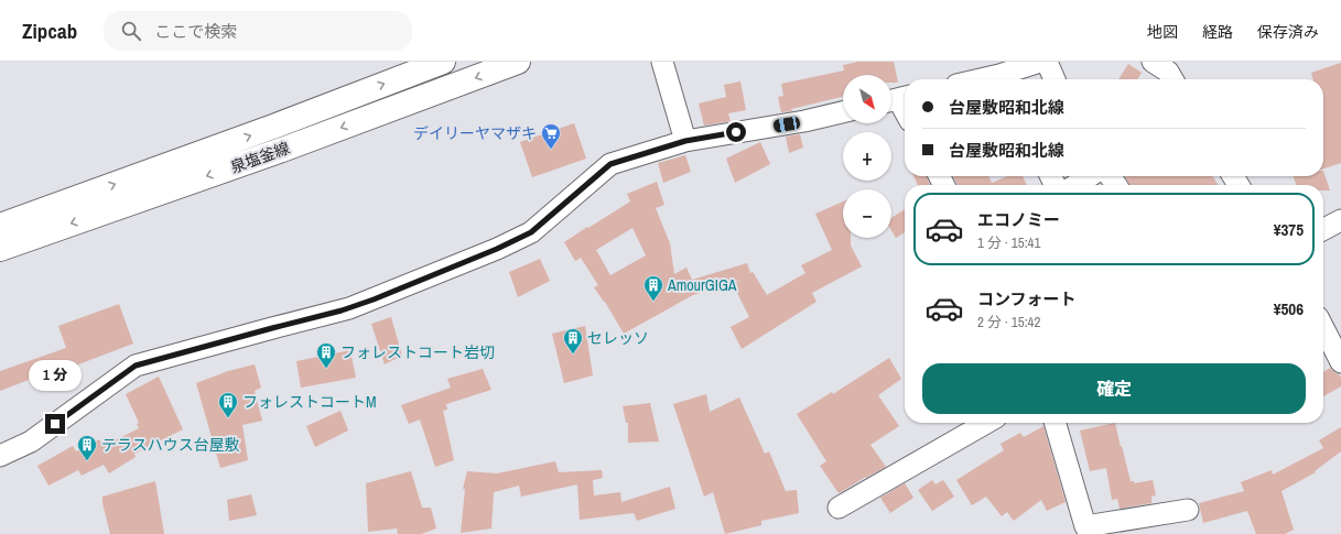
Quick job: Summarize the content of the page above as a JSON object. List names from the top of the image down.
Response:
{
  "streets": {
    "main road": ["泉塩釜線"]
  },
  "places": {
    "supermarket": ["デイリーヤマザキ"],
    "building": [
      "AmourGIGA",
      "セレッソ",
      "フォレストコート岩切",
      "フォレストコートM",
      "テラスハウス台屋敷"
    ]
  },
  "north": "bottom right",
  "page": {
    "header": "Zipcab",
    "search": "ここで検索",
    "nav": ["地図", "経路", "保存済み"],
    "map_buttons": ["+", "−"],
    "banner": ["台屋敷昭和北線", "台屋敷昭和北線"],
    "list": [
      {
        "name": "エコノミー",
        "note": "1 分 · 15:41",
        "value": "¥375"
      },
      {
        "name": "コンフォート",
        "note": "2 分 · 15:42",
        "value": "¥506"
      }
    ],
    "buttons": "確定",
    "bubble": "1 分"
  }
}
